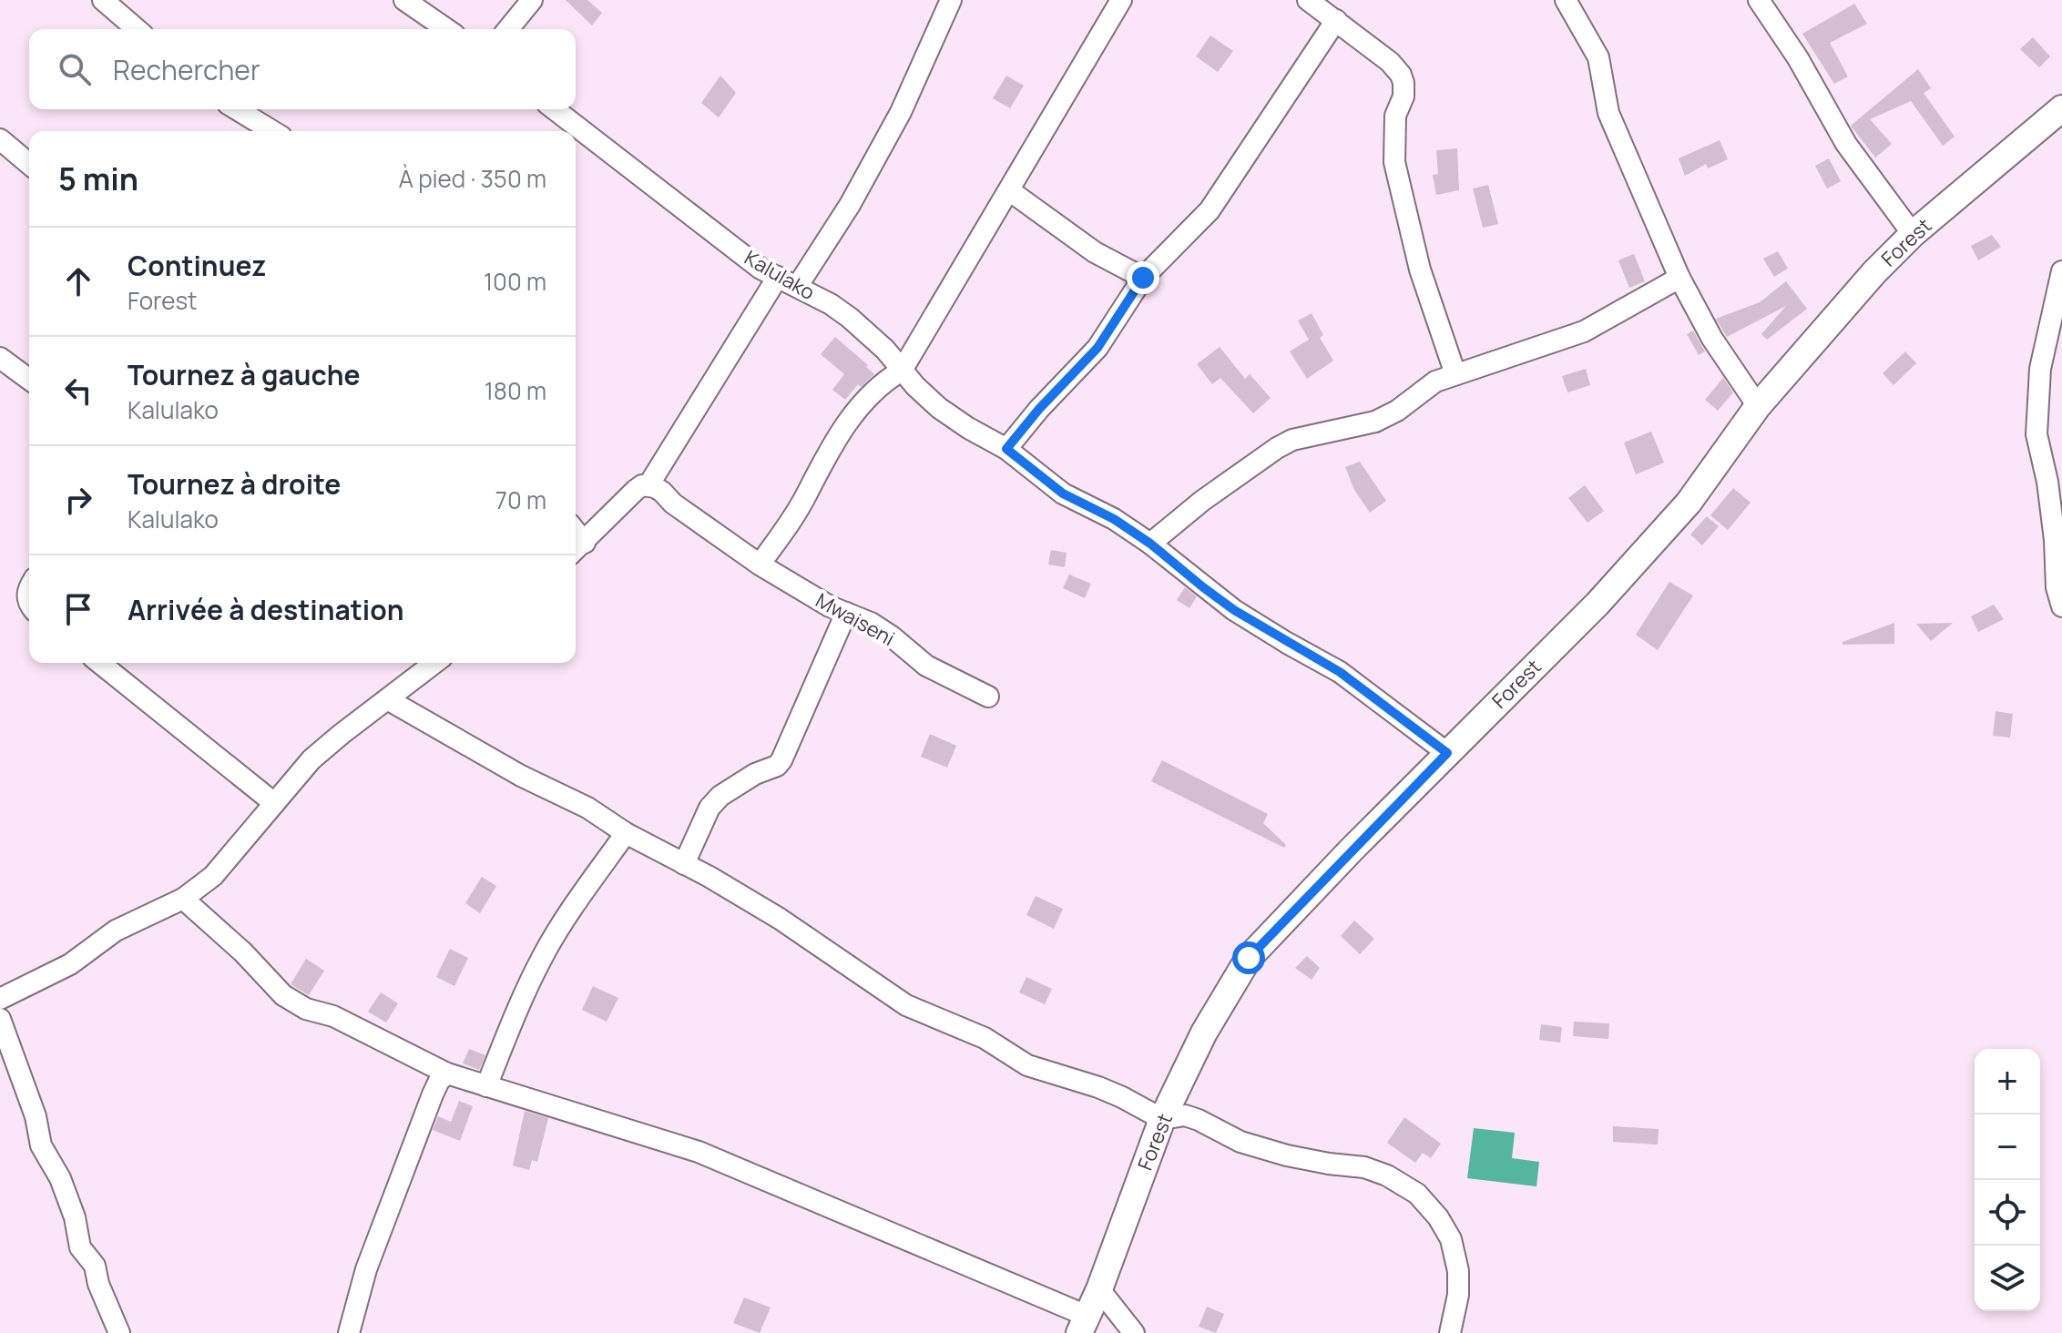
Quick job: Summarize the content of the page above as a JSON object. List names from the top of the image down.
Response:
{
  "streets": {
    "street": ["Forest", "Kalulako", "Mwaiseni"]
  },
  "crossings": [
    ["Forest", "Kalulako"]
  ],
  "page": {
    "search": "Rechercher",
    "heading": ["5 min", "À pied · 350 m"],
    "list": [
      ["Continuez", "Forest", "100 m"],
      ["Tournez à gauche", "Kalulako", "180 m"],
      ["Tournez à droite", "Kalulako", "70 m"],
      "Arrivée à destination"
    ],
    "map_buttons": ["+", "−"]
  }
}
